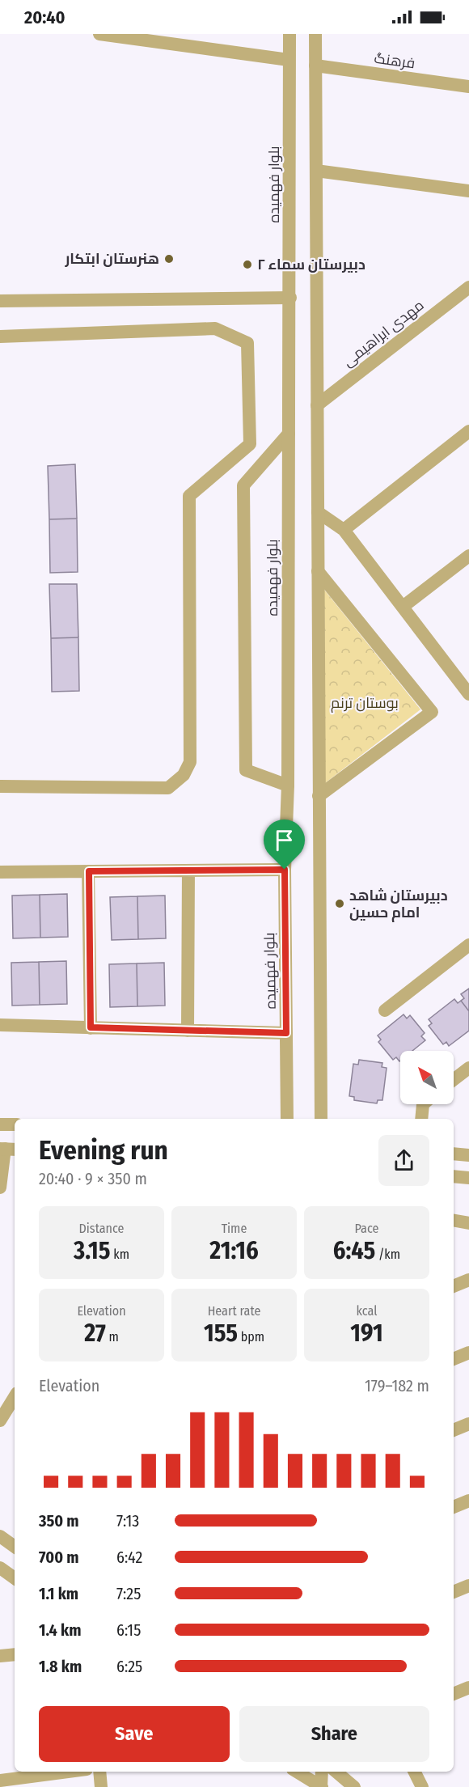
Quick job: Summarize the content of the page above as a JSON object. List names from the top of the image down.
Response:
{
  "streets": {
    "street": ["فرهنگ", "بلوار فهمیده", "مهدی ابراهیمی"]
  },
  "parks": ["بوستان ترنم"],
  "places": ["هنرستان ابتکار", "دبیرستان سماء ٢", "دبیرستان شاهد امام حسین"],
  "north": "top left",
  "page": {
    "status": "20:40",
    "heading": ["Evening run", "20:40 · 9 × 350 m"],
    "stats": [
      ["Distance", "3.15 km"],
      ["Time", "21:16"],
      ["Pace", "6:45 /km"],
      ["Elevation", "27 m"],
      ["Heart rate", "155 bpm"],
      ["kcal", "191"]
    ],
    "chart": ["Elevation", "179–182 m"],
    "list": [
      {
        "name": "350 m",
        "note": "7:13"
      },
      {
        "name": "700 m",
        "note": "6:42"
      },
      {
        "name": "1.1 km",
        "note": "7:25"
      },
      {
        "name": "1.4 km",
        "note": "6:15"
      },
      {
        "name": "1.8 km",
        "note": "6:25"
      }
    ],
    "buttons": ["Save", "Share"]
  }
}
